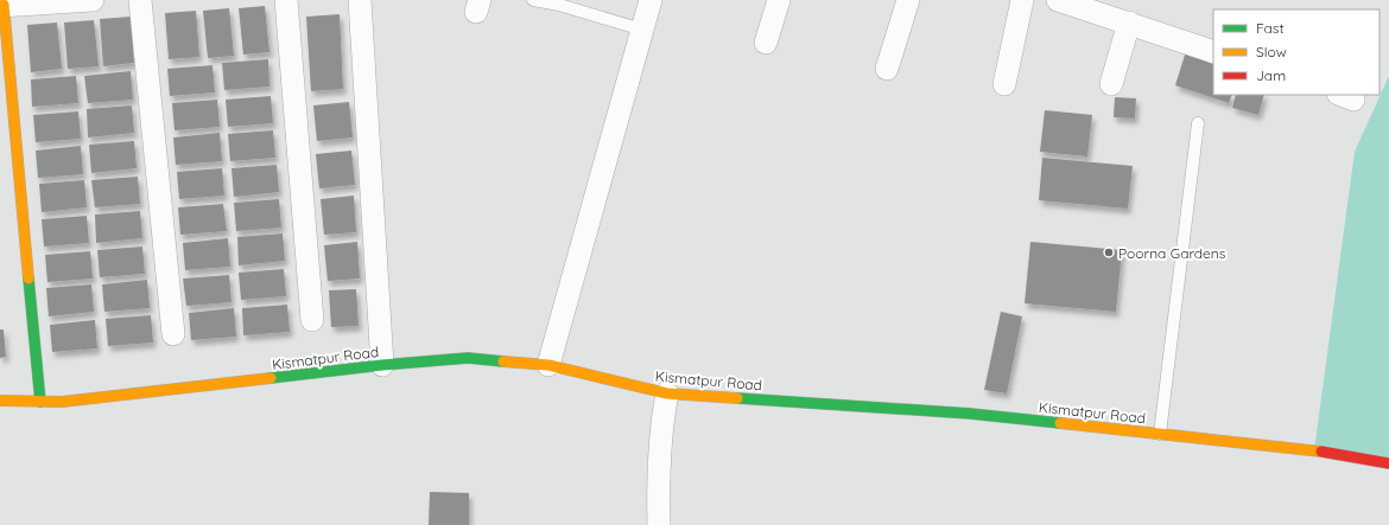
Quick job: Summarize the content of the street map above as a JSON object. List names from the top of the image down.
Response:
{
  "streets": {
    "street": ["Kismatpur Road"]
  },
  "places": ["Poorna Gardens"],
  "legend": ["Fast", "Slow", "Jam"]
}
